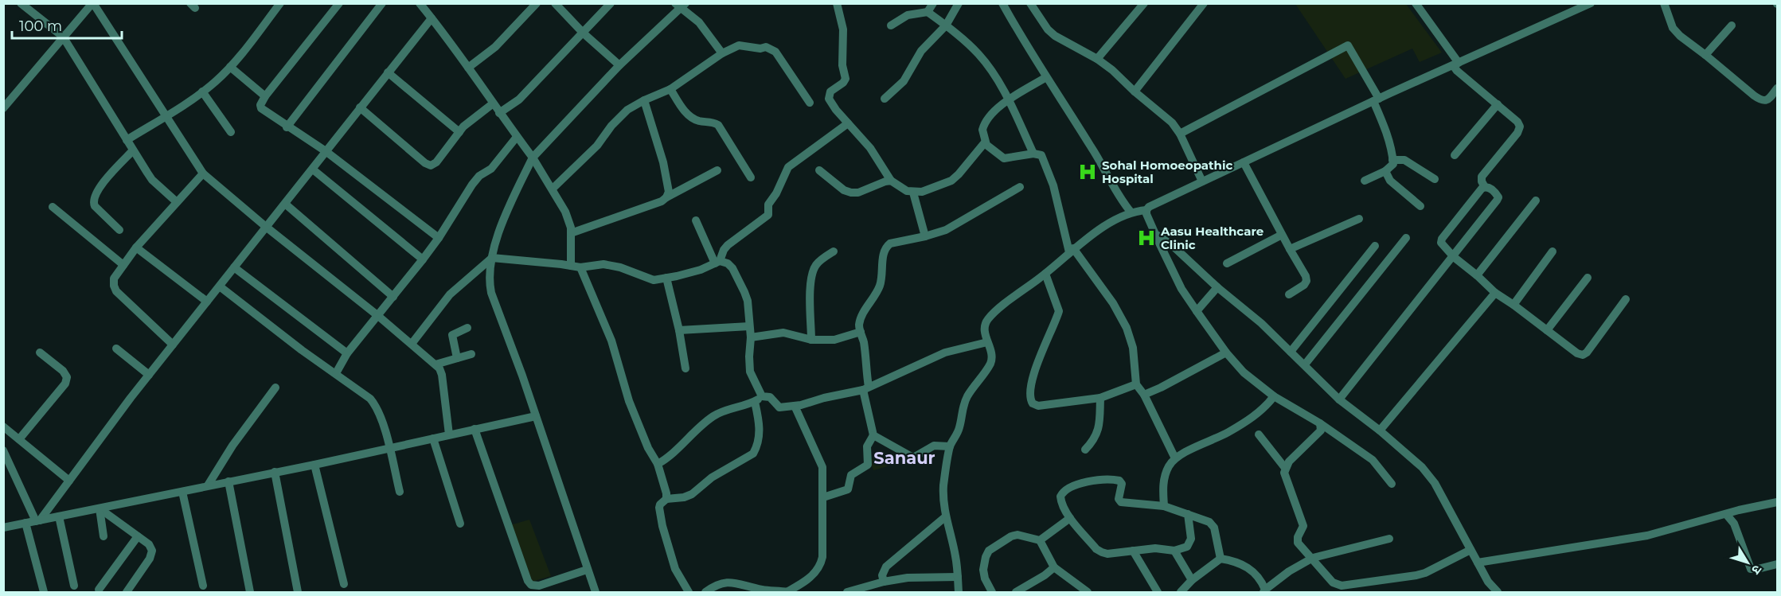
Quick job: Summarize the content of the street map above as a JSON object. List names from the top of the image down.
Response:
{
  "districts": ["Sanaur"],
  "places": {
    "hospital": ["Sohal Homoeopathic Hospital", "Aasu Healthcare Clinic"]
  },
  "scale_bar": "100 m",
  "north": "bottom right"
}
